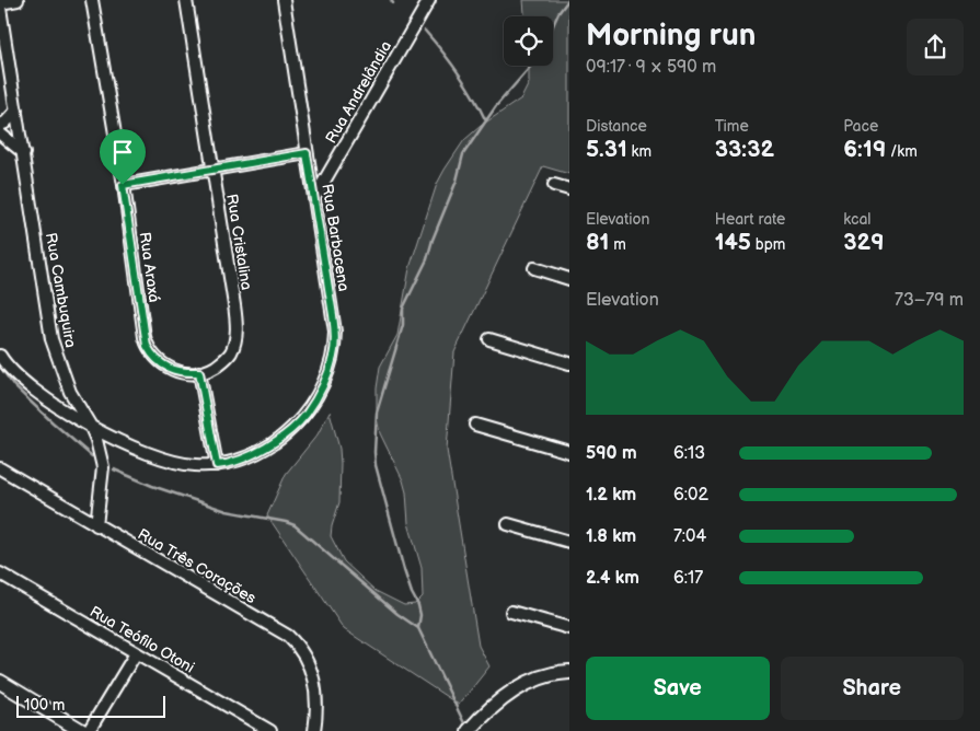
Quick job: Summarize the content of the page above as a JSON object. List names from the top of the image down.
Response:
{
  "streets": {
    "street": [
      "Rua Andrelândia",
      "Rua Barbacena",
      "Rua Cristalina",
      "Rua Araxá",
      "Rua Cambuquira",
      "Rua Três Corações",
      "Rua Teófilo Otoni"
    ]
  },
  "crossings": [
    ["Rua Andrelândia", "Rua Barbacena"],
    ["Rua Cristalina", "Rua Araxá"],
    ["Rua Cambuquira", "Rua Três Corações"]
  ],
  "scale_bar": "100 m",
  "page": {
    "heading": ["Morning run", "09:17 · 9 × 590 m"],
    "stats": [
      ["Distance", "5.31 km"],
      ["Time", "33:32"],
      ["Pace", "6:19 /km"],
      ["Elevation", "81 m"],
      ["Heart rate", "145 bpm"],
      ["kcal", "329"]
    ],
    "chart": ["Elevation", "73–79 m"],
    "list": [
      {
        "name": "590 m",
        "note": "6:13"
      },
      {
        "name": "1.2 km",
        "note": "6:02"
      },
      {
        "name": "1.8 km",
        "note": "7:04"
      },
      {
        "name": "2.4 km",
        "note": "6:17"
      }
    ],
    "buttons": ["Save", "Share"],
    "scale": "100 m"
  }
}
